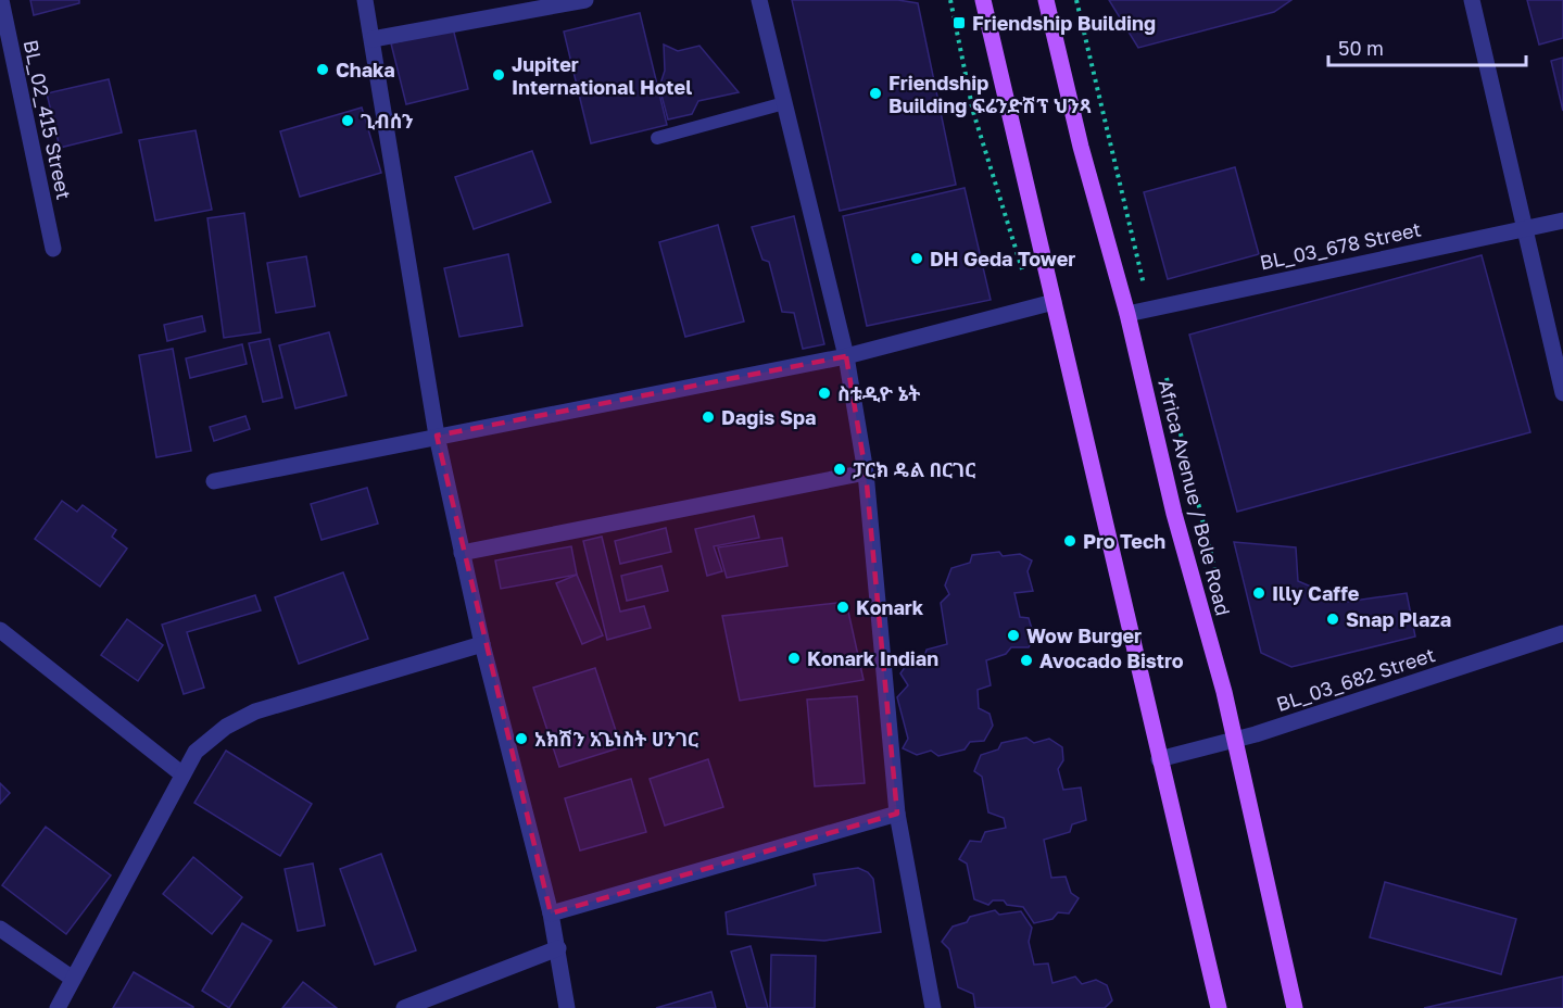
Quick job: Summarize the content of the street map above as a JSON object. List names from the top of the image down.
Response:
{
  "streets": {
    "main road": ["Africa Avenue / Bole Road"],
    "street": ["BL_02_415 Street", "BL_03_678 Street", "BL_03_682 Street"]
  },
  "crossings": [
    ["BL_03_678 Street", "Africa Avenue / Bole Road"],
    ["Africa Avenue / Bole Road", "BL_03_682 Street"]
  ],
  "places": {
    "transit": ["Friendship Building"],
    "other": [
      "Chaka",
      "Jupiter International Hotel",
      "Friendship Building ፍሬንድሽፕ ህንጻ",
      "ጊብሰን",
      "DH Geda Tower",
      "ስቱዲዮ ኔት",
      "Dagis Spa",
      "ፓርክ ዴል በርገር",
      "Pro Tech",
      "Illy Caffe",
      "Konark",
      "Snap Plaza",
      "Wow Burger",
      "Konark Indian",
      "Avocado Bistro",
      "አክሽን አጌነስት ሀንገር"
    ]
  },
  "scale_bar": "50 m"
}
